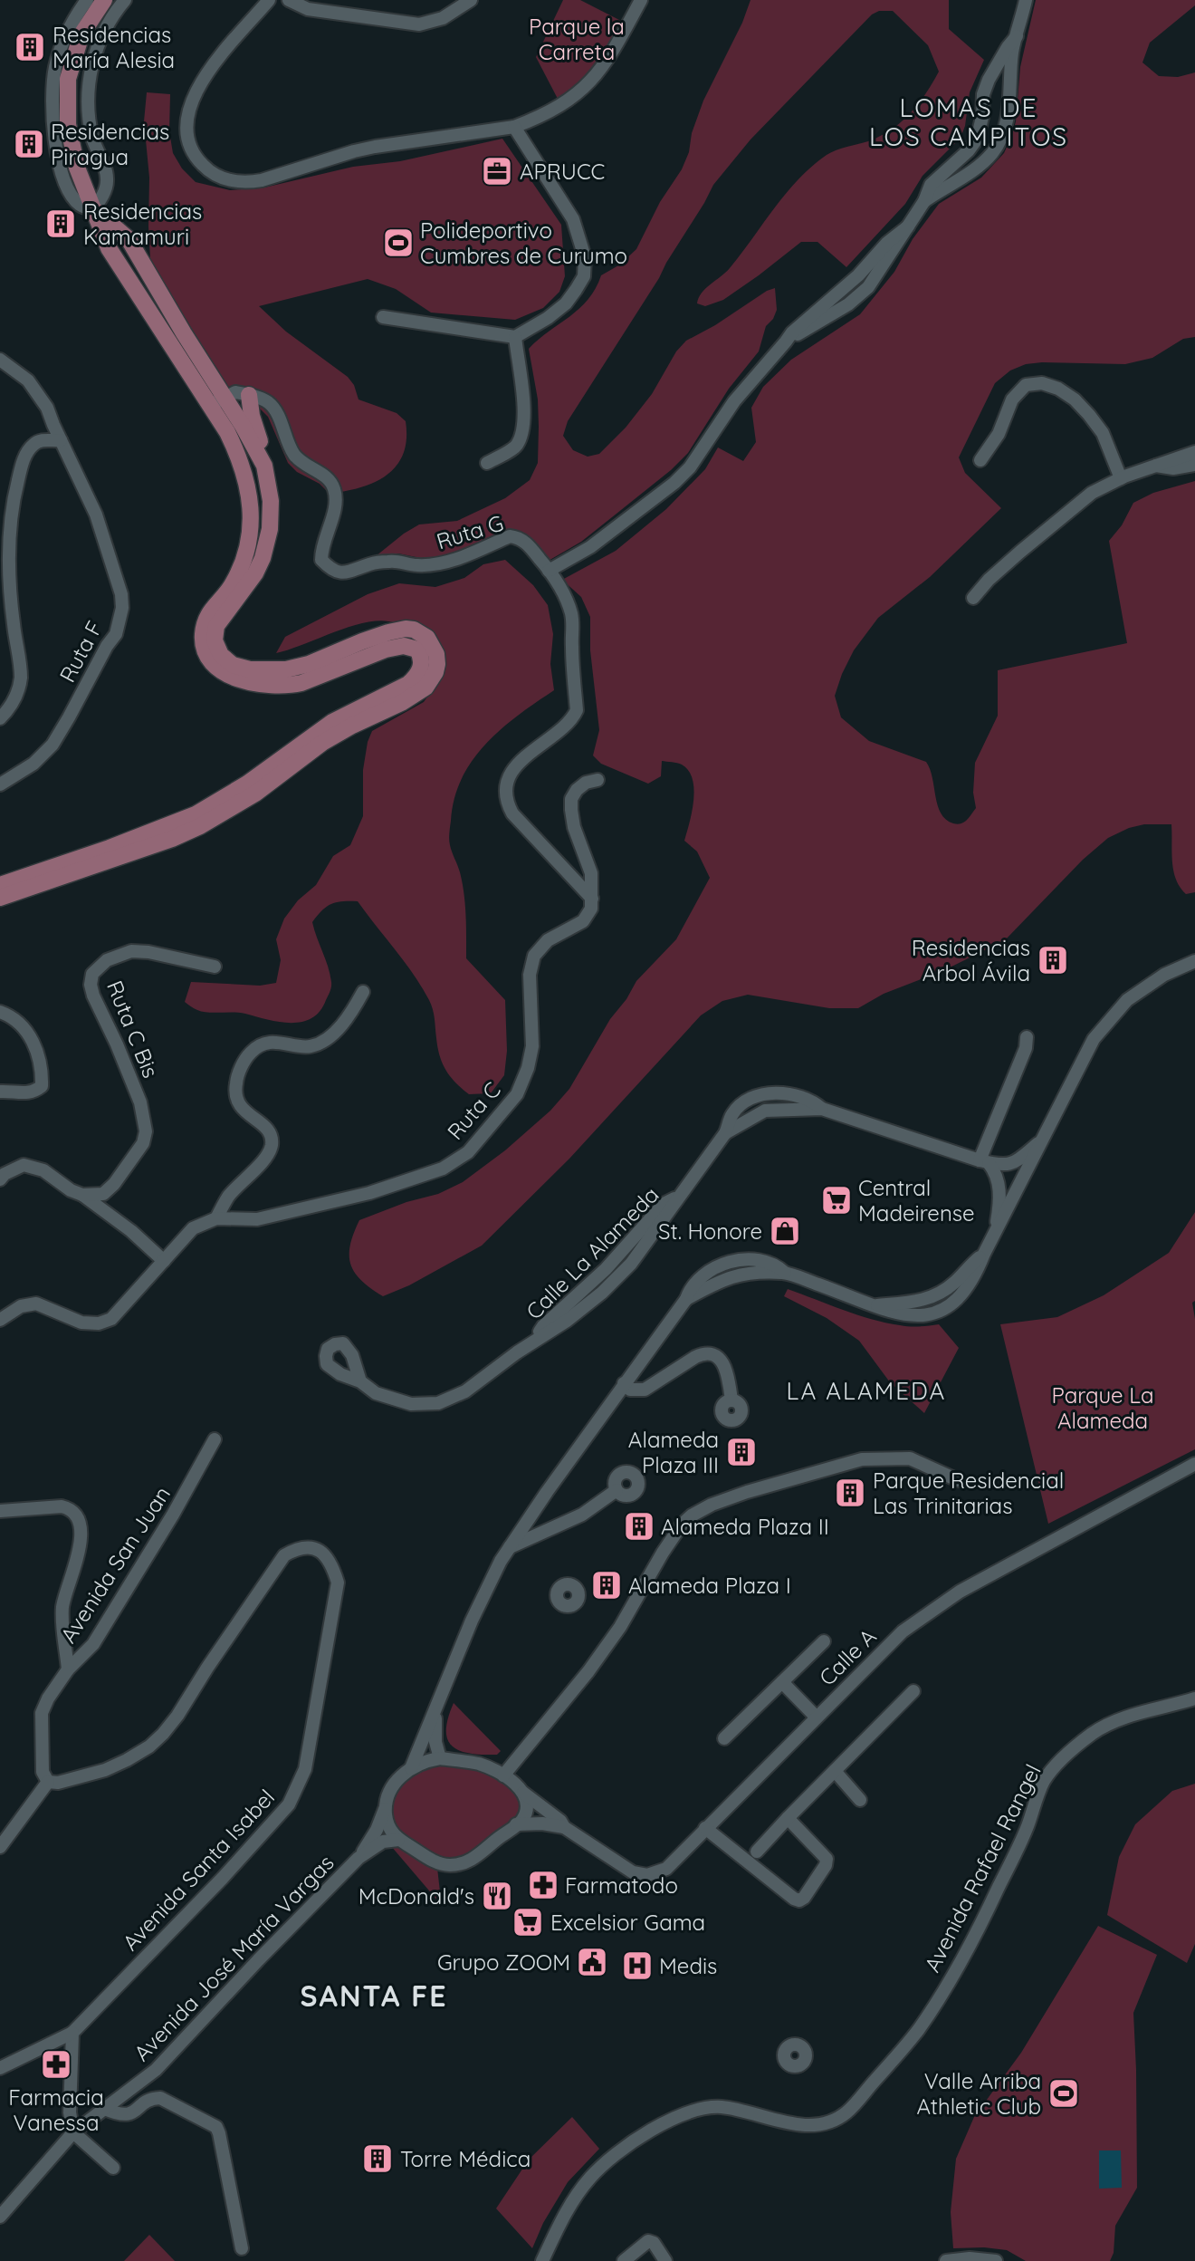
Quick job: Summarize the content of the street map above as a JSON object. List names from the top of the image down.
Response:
{
  "streets": {
    "street": [
      "Ruta G",
      "Ruta F",
      "Ruta C Bis",
      "Ruta C",
      "Calle La Alameda",
      "Avenida San Juan",
      "Calle A",
      "Avenida Rafael Rangel",
      "Avenida Santa Isabel",
      "Avenida José María Vargas"
    ]
  },
  "crossings": [
    ["Ruta G", "Ruta C"],
    ["Avenida San Juan", "Avenida Santa Isabel"],
    ["Calle A", "Avenida José María Vargas"]
  ],
  "districts": ["LOMAS DE LOS CAMPITOS", "LA ALAMEDA", "SANTA FE"],
  "parks": ["Parque la Carreta", "Parque La Alameda"],
  "places": {
    "building": [
      "Residencias María Alesia",
      "Residencias Piragua",
      "Residencias Kamamuri",
      "Residencias Arbol Ávila",
      "Alameda Plaza III",
      "Parque Residencial Las Trinitarias",
      "Alameda Plaza II",
      "Alameda Plaza I",
      "Torre Médica"
    ],
    "office": ["APRUCC"],
    "sports": ["Polideportivo Cumbres de Curumo", "Valle Arriba Athletic Club"],
    "supermarket": ["Central Madeirense", "Excelsior Gama"],
    "shop": ["St. Honore"],
    "pharmacy": ["Farmatodo", "Farmacia Vanessa"],
    "restaurant": ["McDonald's"],
    "public building": ["Grupo ZOOM"],
    "hospital": ["Medis"]
  }
}
